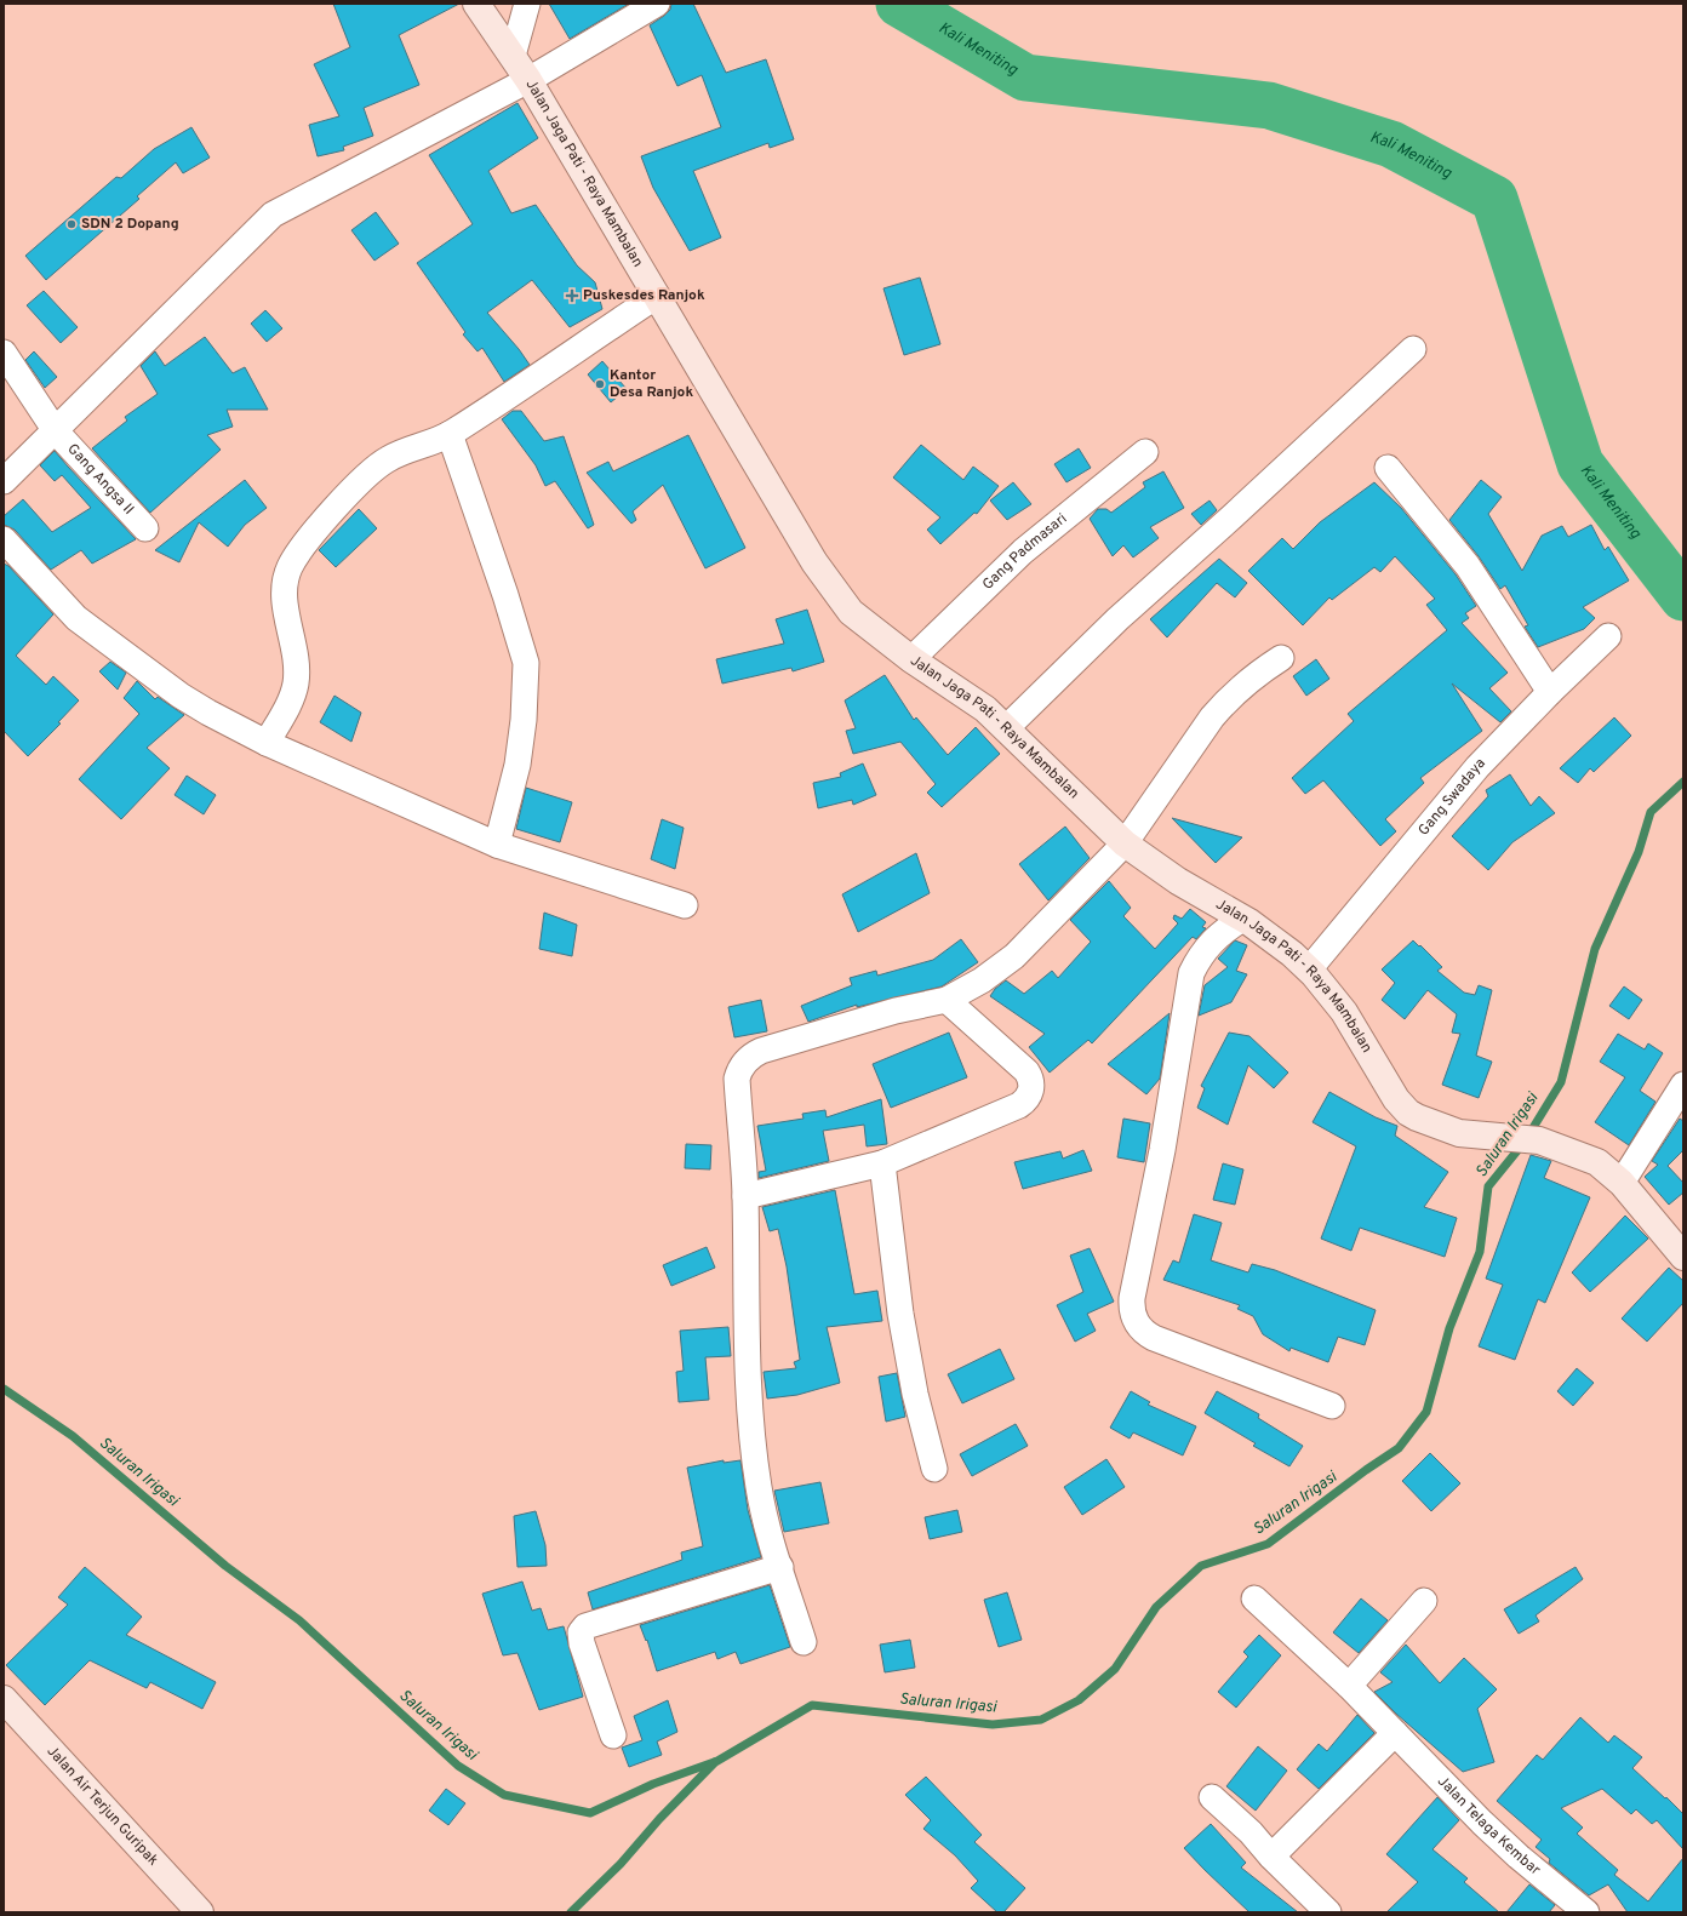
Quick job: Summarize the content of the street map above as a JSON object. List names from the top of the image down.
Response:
{
  "streets": {
    "street": [
      "Jalan Jaga Pati - Raya Mambalan",
      "Gang Angsa II",
      "Gang Padmasari",
      "Gang Swadaya",
      "Jalan Air Terjun Guripak",
      "Jalan Telaga Kembar"
    ]
  },
  "crossings": [
    ["Jalan Jaga Pati - Raya Mambalan", "Gang Padmasari"],
    ["Jalan Jaga Pati - Raya Mambalan", "Gang Swadaya"]
  ],
  "water": ["Kali Meniting", "Saluran Irigasi"],
  "places": {
    "other": ["SDN 2 Dopang", "Kantor Desa Ranjok"],
    "health": ["Puskesdes Ranjok"]
  }
}
